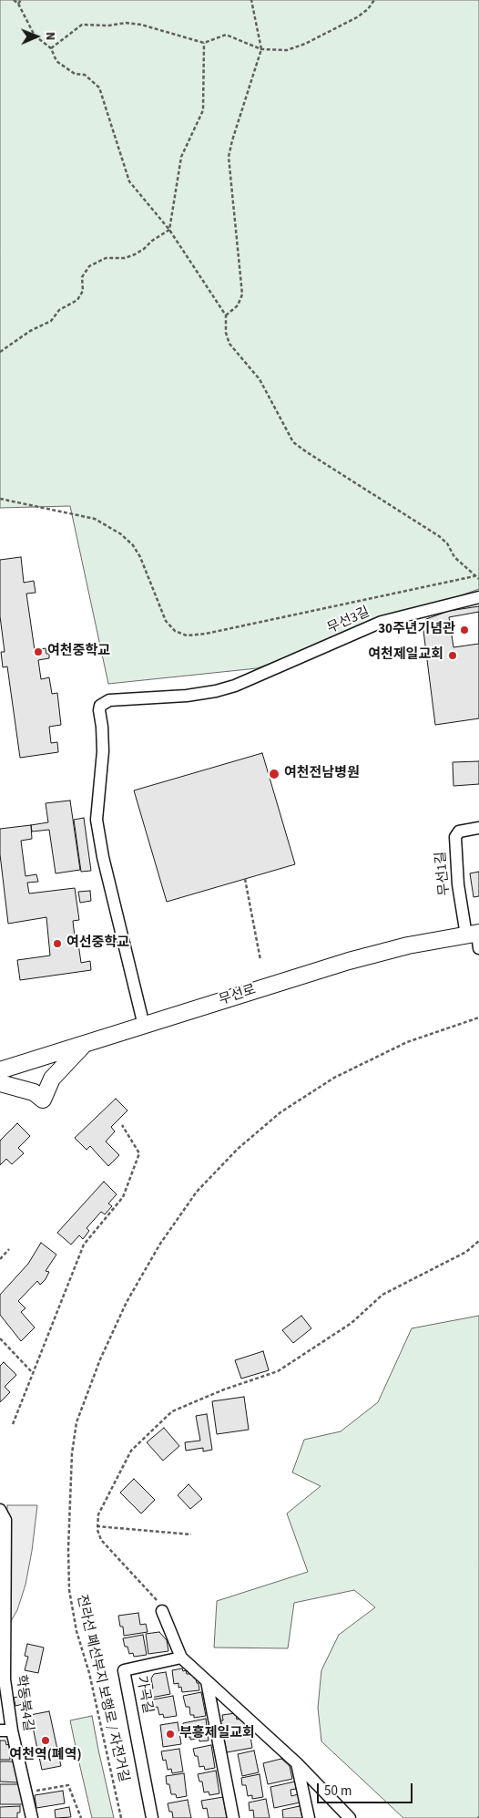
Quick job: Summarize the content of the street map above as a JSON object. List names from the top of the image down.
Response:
{
  "streets": {
    "street": [
      "무선3길",
      "무선1길",
      "무선로",
      "가곡길",
      "학동북4길"
    ],
    "path": ["전라선 폐선부지 보행로 / 자전거길"]
  },
  "crossings": [
    ["무선3길", "무선로"],
    ["무선1길", "무선로"]
  ],
  "places": [
    "30주년기념관",
    "여천중학교",
    "여천제일교회",
    "여천전남병원",
    "여선중학교",
    "부흥제일교회",
    "여천역(폐역)"
  ],
  "scale_bar": "50 m",
  "north": "right"
}
